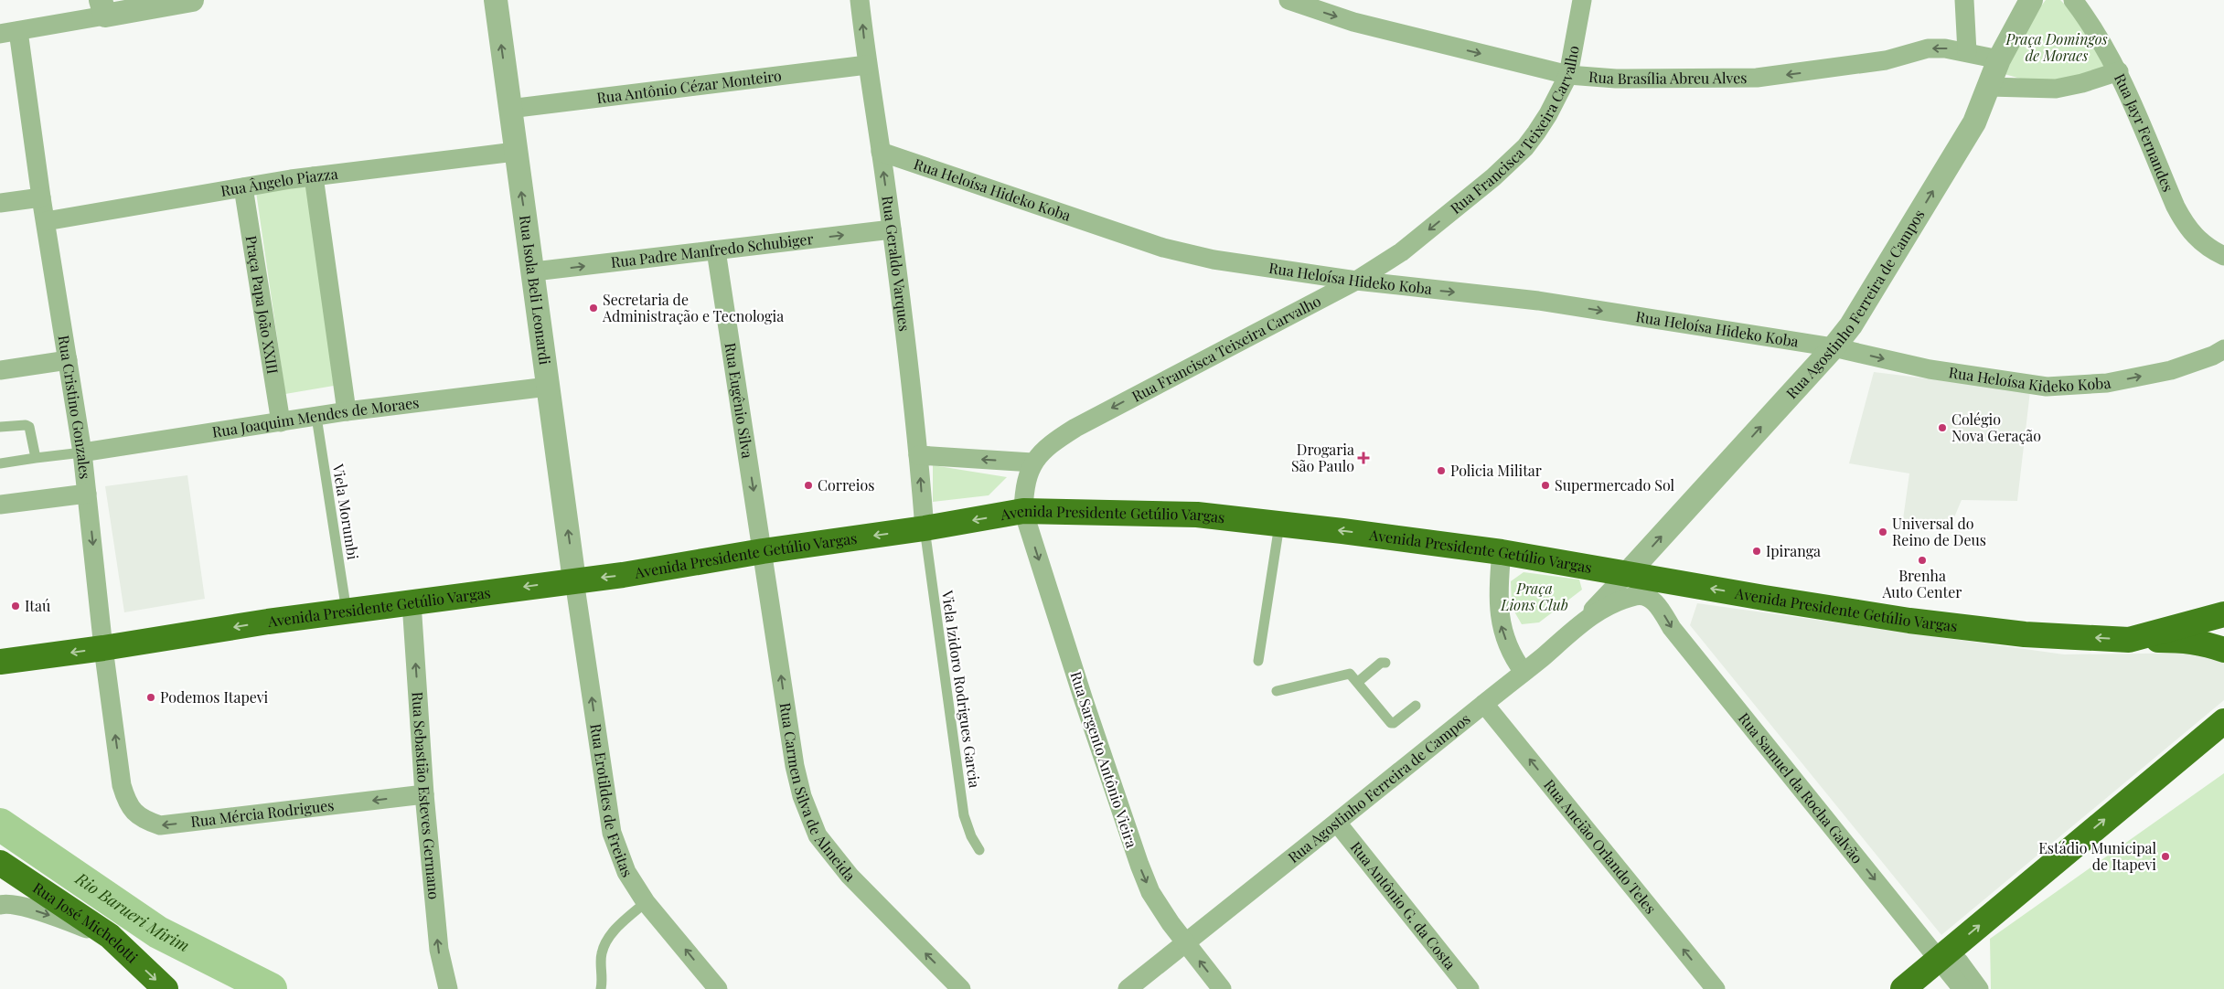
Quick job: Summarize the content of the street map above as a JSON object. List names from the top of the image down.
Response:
{
  "streets": {
    "highway": ["Avenida Presidente Getúlio Vargas", "Rua José Michelotti"],
    "street": [
      "Rua Brasília Abreu Alves",
      "Rua Antônio Cézar Monteiro",
      "Rua Francisca Teixeira Carvalho",
      "Rua Jayr Fernandes",
      "Rua Ângelo Piazza",
      "Rua Heloísa Hideko Koba",
      "Rua Padre Manfredo Schubiger",
      "Rua Geraldo Varques",
      "Rua Isola Beli Leonardi",
      "Rua Agostinho Ferreira de Campos",
      "Praça Papa João XXIII",
      "Rua Heloísa Kideko Koba",
      "Rua Eugênio Silva",
      "Rua Cristino Gonzales",
      "Rua Joaquim Mendes de Moraes",
      "Rua Sargento Antônio Vieira",
      "Rua Samuel da Rocha Galvão",
      "Rua Carmen Silva de Almeida",
      "Rua Sebastião Esteves Germano",
      "Rua Erotildes de Freitas",
      "Rua Mércia Rodrigues",
      "Rua Ancião Orlando Teles",
      "Rua Antônio G. da Costa"
    ],
    "lane": ["Viela Morumbi", "Viela Izidoro Rodrigues Garcia"]
  },
  "crossings": [
    ["Rua Brasília Abreu Alves", "Rua Francisca Teixeira Carvalho"],
    ["Rua Brasília Abreu Alves", "Rua Agostinho Ferreira de Campos"],
    ["Rua Antônio Cézar Monteiro", "Rua Geraldo Varques"],
    ["Rua Antônio Cézar Monteiro", "Rua Isola Beli Leonardi"],
    ["Rua Francisca Teixeira Carvalho", "Rua Heloísa Hideko Koba"],
    ["Rua Francisca Teixeira Carvalho", "Avenida Presidente Getúlio Vargas"],
    ["Rua Francisca Teixeira Carvalho", "Rua Sargento Antônio Vieira"],
    ["Rua Ângelo Piazza", "Rua Isola Beli Leonardi"],
    ["Rua Ângelo Piazza", "Praça Papa João XXIII"],
    ["Rua Ângelo Piazza", "Rua Cristino Gonzales"],
    ["Rua Heloísa Hideko Koba", "Rua Geraldo Varques"],
    ["Rua Heloísa Hideko Koba", "Rua Agostinho Ferreira de Campos"],
    ["Rua Heloísa Hideko Koba", "Rua Heloísa Kideko Koba"],
    ["Rua Padre Manfredo Schubiger", "Rua Geraldo Varques"],
    ["Rua Padre Manfredo Schubiger", "Rua Isola Beli Leonardi"],
    ["Rua Padre Manfredo Schubiger", "Rua Eugênio Silva"],
    ["Rua Geraldo Varques", "Avenida Presidente Getúlio Vargas"],
    ["Rua Geraldo Varques", "Viela Izidoro Rodrigues Garcia"],
    ["Rua Isola Beli Leonardi", "Rua Joaquim Mendes de Moraes"],
    ["Rua Isola Beli Leonardi", "Avenida Presidente Getúlio Vargas"],
    ["Rua Isola Beli Leonardi", "Rua Erotildes de Freitas"],
    ["Rua Agostinho Ferreira de Campos", "Rua Heloísa Kideko Koba"],
    ["Rua Agostinho Ferreira de Campos", "Avenida Presidente Getúlio Vargas"],
    ["Rua Agostinho Ferreira de Campos", "Rua Sargento Antônio Vieira"],
    ["Rua Agostinho Ferreira de Campos", "Rua Samuel da Rocha Galvão"],
    ["Rua Agostinho Ferreira de Campos", "Rua Ancião Orlando Teles"],
    ["Rua Agostinho Ferreira de Campos", "Rua Antônio G. da Costa"],
    ["Praça Papa João XXIII", "Rua Joaquim Mendes de Moraes"],
    ["Rua Eugênio Silva", "Avenida Presidente Getúlio Vargas"],
    ["Rua Eugênio Silva", "Rua Carmen Silva de Almeida"],
    ["Rua Cristino Gonzales", "Rua Joaquim Mendes de Moraes"],
    ["Rua Cristino Gonzales", "Avenida Presidente Getúlio Vargas"],
    ["Rua Cristino Gonzales", "Rua Mércia Rodrigues"],
    ["Rua Joaquim Mendes de Moraes", "Viela Morumbi"],
    ["Viela Morumbi", "Avenida Presidente Getúlio Vargas"],
    ["Avenida Presidente Getúlio Vargas", "Viela Izidoro Rodrigues Garcia"],
    ["Avenida Presidente Getúlio Vargas", "Rua Sargento Antônio Vieira"],
    ["Avenida Presidente Getúlio Vargas", "Rua Samuel da Rocha Galvão"],
    ["Avenida Presidente Getúlio Vargas", "Rua Carmen Silva de Almeida"],
    ["Avenida Presidente Getúlio Vargas", "Rua Sebastião Esteves Germano"],
    ["Avenida Presidente Getúlio Vargas", "Rua Erotildes de Freitas"],
    ["Rua Sebastião Esteves Germano", "Rua Mércia Rodrigues"]
  ],
  "one_way": [
    "Rua Francisca Teixeira Carvalho",
    "Rua Heloísa Hideko Koba",
    "Rua Padre Manfredo Schubiger",
    "Rua Geraldo Varques",
    "Rua Isola Beli Leonardi",
    "Rua Agostinho Ferreira de Campos",
    "Rua Heloísa Kideko Koba",
    "Rua Eugênio Silva",
    "Avenida Presidente Getúlio Vargas",
    "Rua Samuel da Rocha Galvão",
    "Rua Carmen Silva de Almeida",
    "Rua Sebastião Esteves Germano",
    "Rua Erotildes de Freitas",
    "Rua Ancião Orlando Teles",
    "Rua José Michelotti"
  ],
  "water": ["Rio Barueri Mirim"],
  "parks": ["Praça Domingos de Moraes", "Praça Lions Club"],
  "places": {
    "other": [
      "Secretaria de Administração e Tecnologia",
      "Colégio Nova Geração",
      "Policia Militar",
      "Correios",
      "Supermercado Sol",
      "Universal do Reino de Deus",
      "Ipiranga",
      "Brenha Auto Center",
      "Itaú",
      "Podemos Itapevi",
      "Estádio Municipal de Itapevi"
    ],
    "health": ["Drogaria São Paulo"]
  }
}
